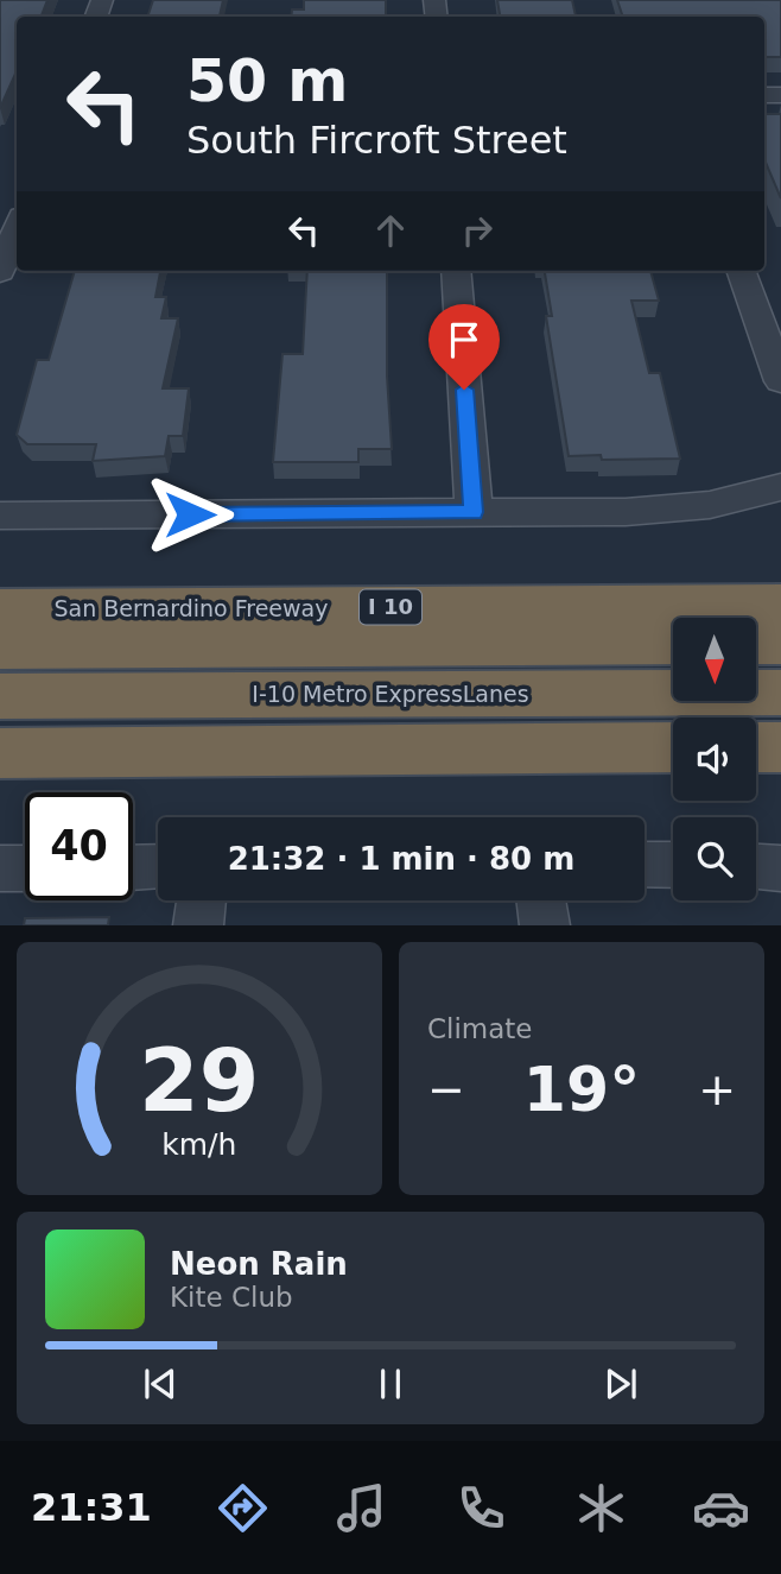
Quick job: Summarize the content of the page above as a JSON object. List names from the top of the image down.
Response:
{
  "streets": {
    "highway": ["I 10", "San Bernardino Freeway", "I-10 Metro ExpressLanes"]
  },
  "north": "bottom",
  "page": {
    "turn": ["50 m", "South Fircroft Street"],
    "limit": "40",
    "trip": "21:32 · 1 min · 80 m",
    "tile": "Climate",
    "heat": ["−", "19°", "+"],
    "song": ["Neon Rain", "Kite Club"],
    "tabs": "21:31",
    "gauge": ["29", "km/h"]
  }
}
